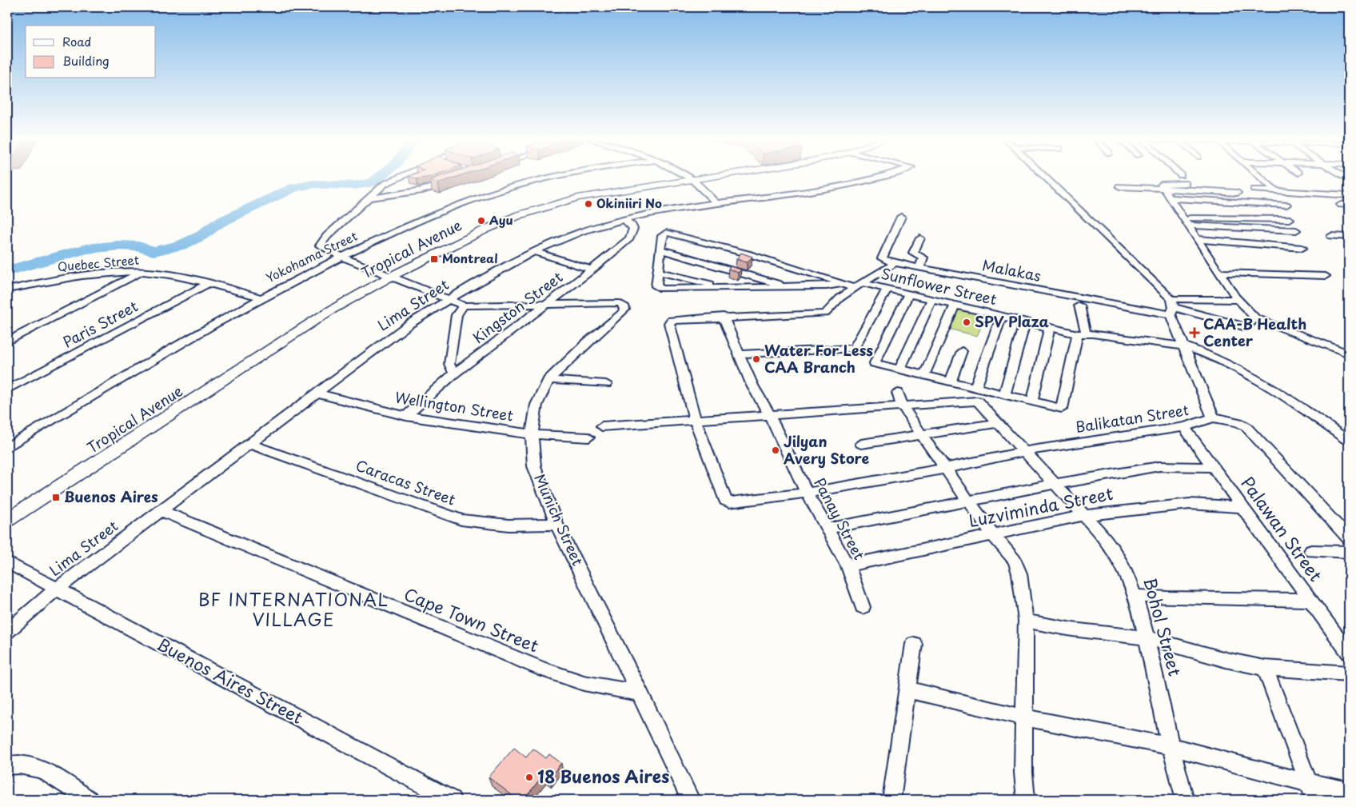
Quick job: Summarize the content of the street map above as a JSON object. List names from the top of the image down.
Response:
{
  "streets": {
    "street": [
      "Tropical Avenue",
      "Yokohama Street",
      "Quebec Street",
      "Malakas",
      "Sunflower Street",
      "Lima Street",
      "Kingston Street",
      "Paris Street",
      "Wellington Street",
      "Balikatan Street",
      "Caracas Street",
      "Luzviminda Street",
      "Panay Street",
      "Munich Street",
      "Palawan Street",
      "Cape Town Street",
      "Bohol Street",
      "Buenos Aires Street"
    ]
  },
  "crossings": [
    ["Yokohama Street", "Quebec Street"],
    ["Quebec Street", "Paris Street"],
    ["Malakas", "Balikatan Street"],
    ["Sunflower Street", "Balikatan Street"],
    ["Lima Street", "Kingston Street"],
    ["Lima Street", "Wellington Street"],
    ["Lima Street", "Caracas Street"],
    ["Lima Street", "Cape Town Street"],
    ["Lima Street", "Buenos Aires Street"],
    ["Kingston Street", "Wellington Street"],
    ["Kingston Street", "Munich Street"],
    ["Wellington Street", "Munich Street"],
    ["Balikatan Street", "Panay Street"],
    ["Balikatan Street", "Palawan Street"],
    ["Balikatan Street", "Bohol Street"],
    ["Caracas Street", "Munich Street"],
    ["Luzviminda Street", "Panay Street"],
    ["Luzviminda Street", "Palawan Street"],
    ["Luzviminda Street", "Bohol Street"],
    ["Panay Street", "Bohol Street"],
    ["Munich Street", "Cape Town Street"]
  ],
  "districts": ["BF INTERNATIONAL VILLAGE"],
  "places": {
    "other": [
      "Okiniiri No",
      "Ayu",
      "SPV Plaza",
      "Water For Less CAA Branch",
      "Jilyan Avery Store",
      "18 Buenos Aires"
    ],
    "transit": ["Montreal", "Buenos Aires"],
    "health": ["CAA-B Health Center"]
  },
  "legend": ["Road", "Building"]
}
